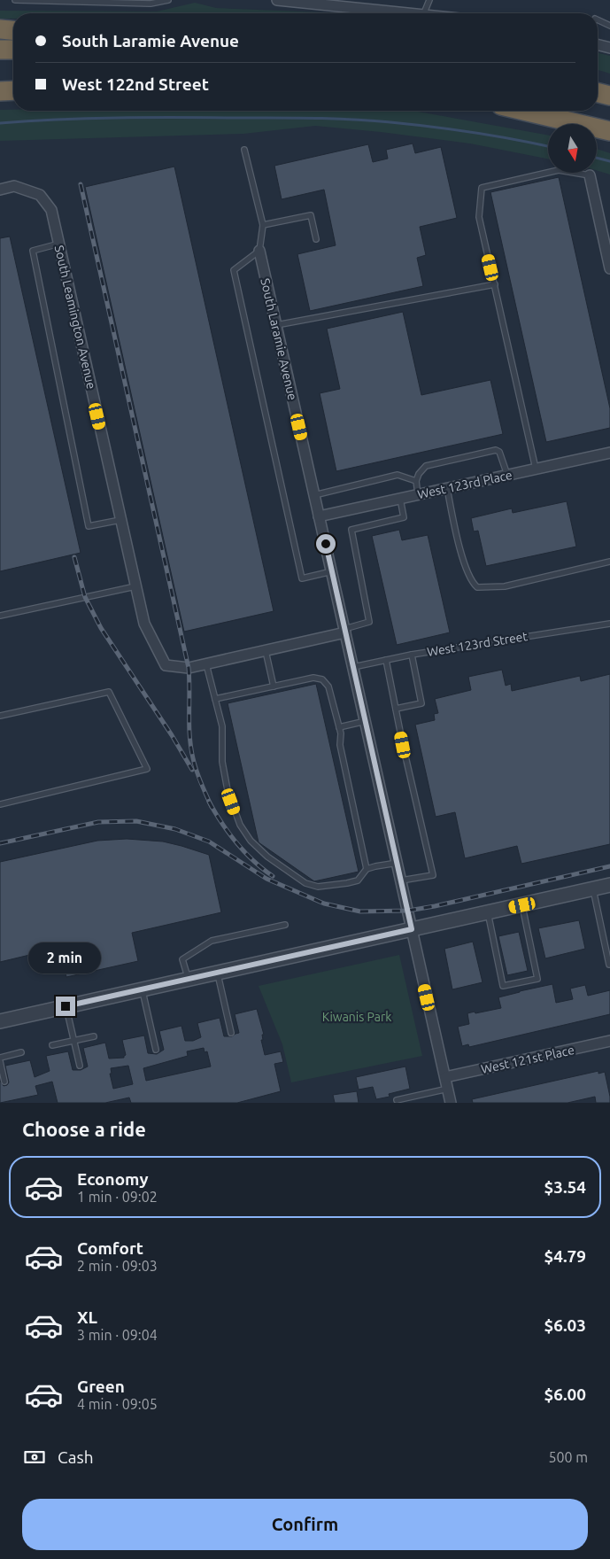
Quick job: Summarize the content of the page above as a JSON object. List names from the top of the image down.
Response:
{
  "streets": {
    "street": [
      "South Leamington Avenue",
      "South Laramie Avenue",
      "West 123rd Place",
      "West 121st Place"
    ],
    "lane": ["West 123rd Street"]
  },
  "crossings": [
    ["South Laramie Avenue", "West 123rd Place"],
    ["South Laramie Avenue", "West 123rd Street"],
    ["South Laramie Avenue", "West 121st Place"]
  ],
  "parks": ["Kiwanis Park"],
  "north": "bottom",
  "page": {
    "banner": ["South Laramie Avenue", "West 122nd Street"],
    "bubble": "2 min",
    "heading": "Choose a ride",
    "list": [
      {
        "name": "Economy",
        "note": "1 min · 09:02",
        "value": "$3.54"
      },
      {
        "name": "Comfort",
        "note": "2 min · 09:03",
        "value": "$4.79"
      },
      {
        "name": "XL",
        "note": "3 min · 09:04",
        "value": "$6.03"
      },
      {
        "name": "Green",
        "note": "4 min · 09:05",
        "value": "$6.00"
      }
    ],
    "pay": ["Cash", "500 m"],
    "buttons": "Confirm"
  }
}
